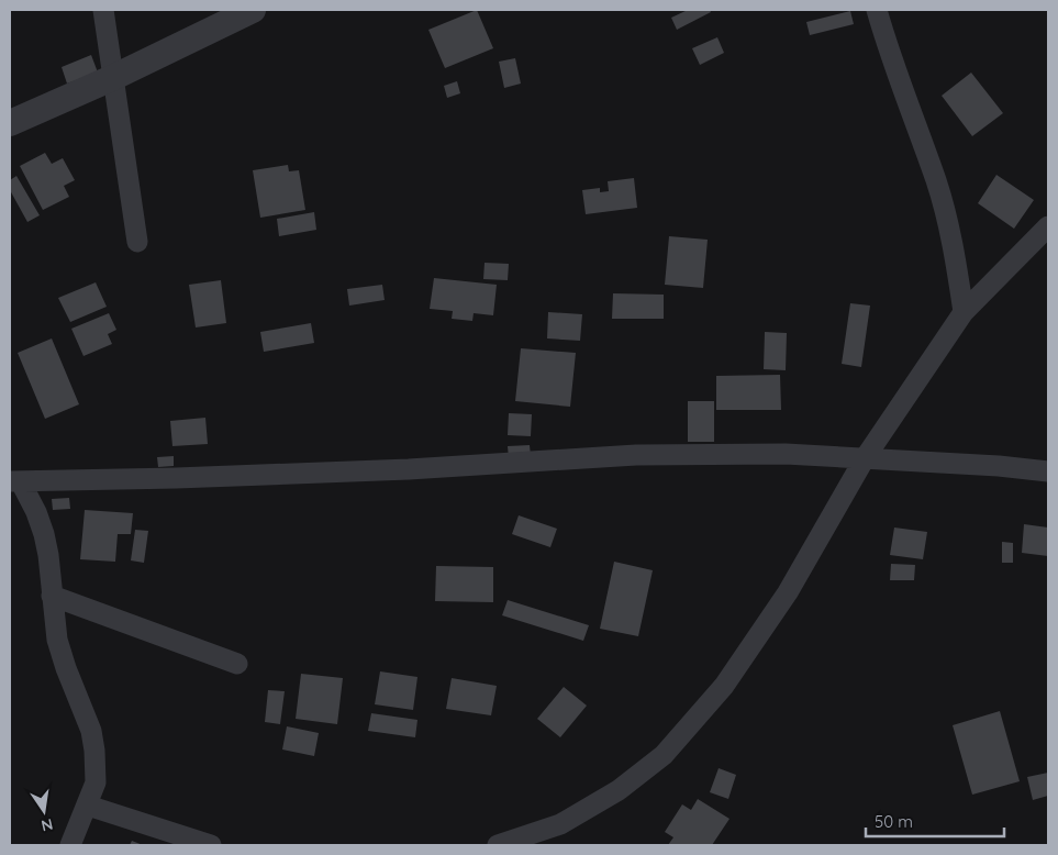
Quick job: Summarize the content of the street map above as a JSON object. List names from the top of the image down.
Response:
{
  "scale_bar": "50 m",
  "north": "bottom"
}
